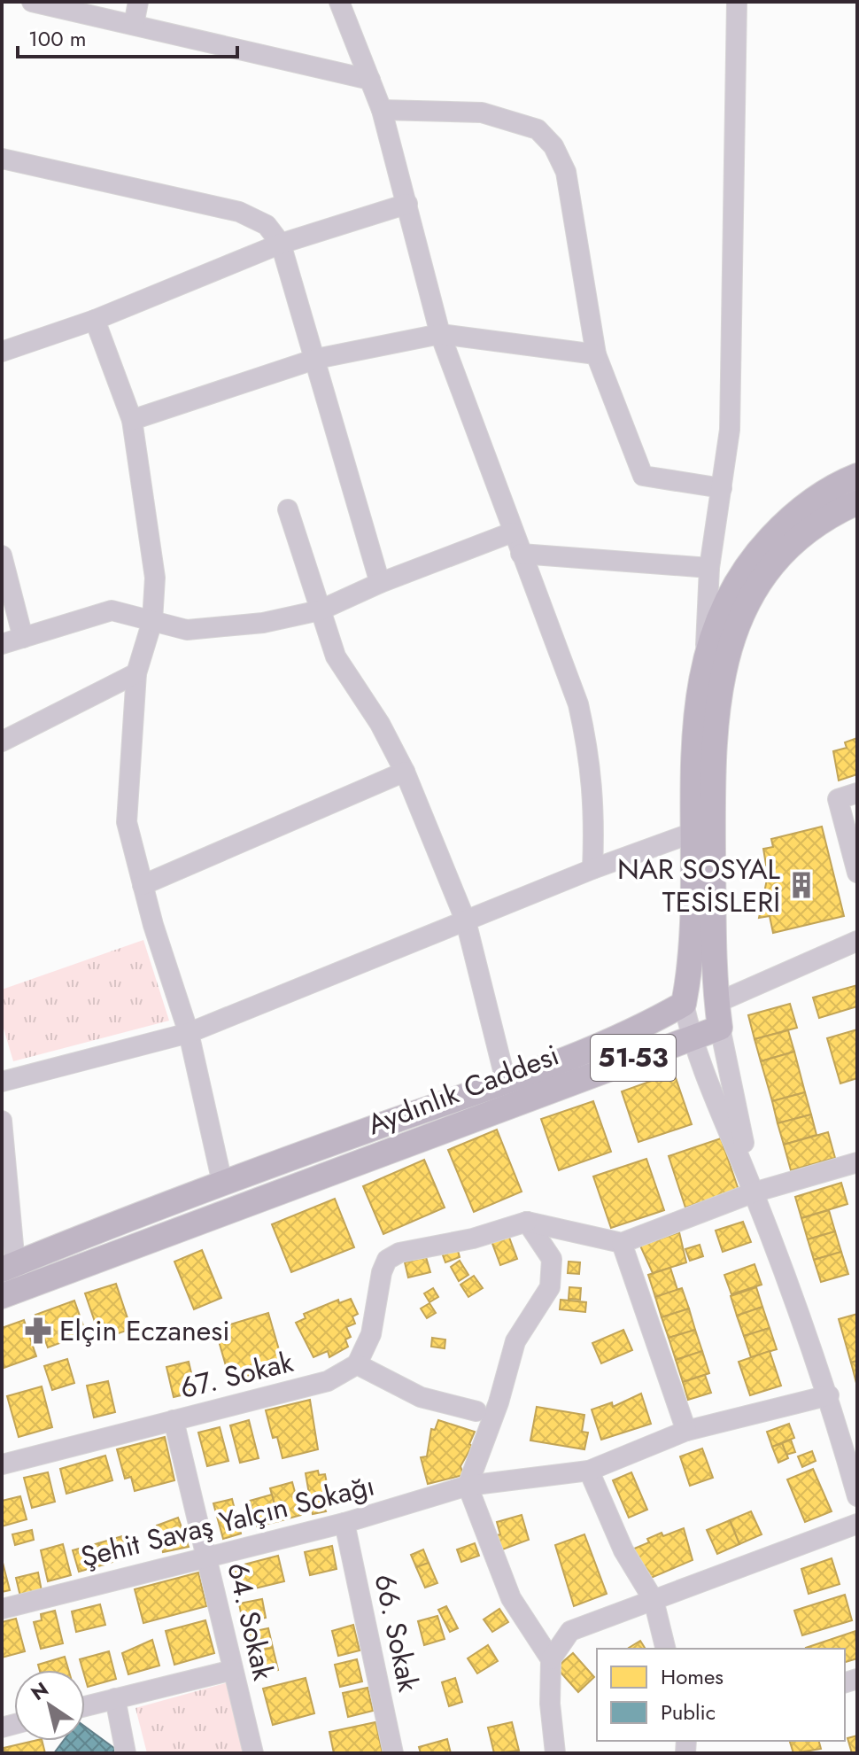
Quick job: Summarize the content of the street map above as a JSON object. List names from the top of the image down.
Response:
{
  "streets": {
    "main road": ["51-53", "Aydınlık Caddesi"],
    "street": [
      "67. Sokak",
      "Şehit Savaş Yalçın Sokağı",
      "64. Sokak",
      "66. Sokak"
    ]
  },
  "crossings": [
    ["51-53", "Aydınlık Caddesi"],
    ["67. Sokak", "64. Sokak"],
    ["Şehit Savaş Yalçın Sokağı", "64. Sokak"],
    ["Şehit Savaş Yalçın Sokağı", "66. Sokak"]
  ],
  "places": {
    "building": ["NAR SOSYAL TESİSLERİ"],
    "pharmacy": ["Elçin Eczanesi"]
  },
  "legend": ["Homes", "Public"],
  "scale_bar": "100 m",
  "north": "top left"
}
